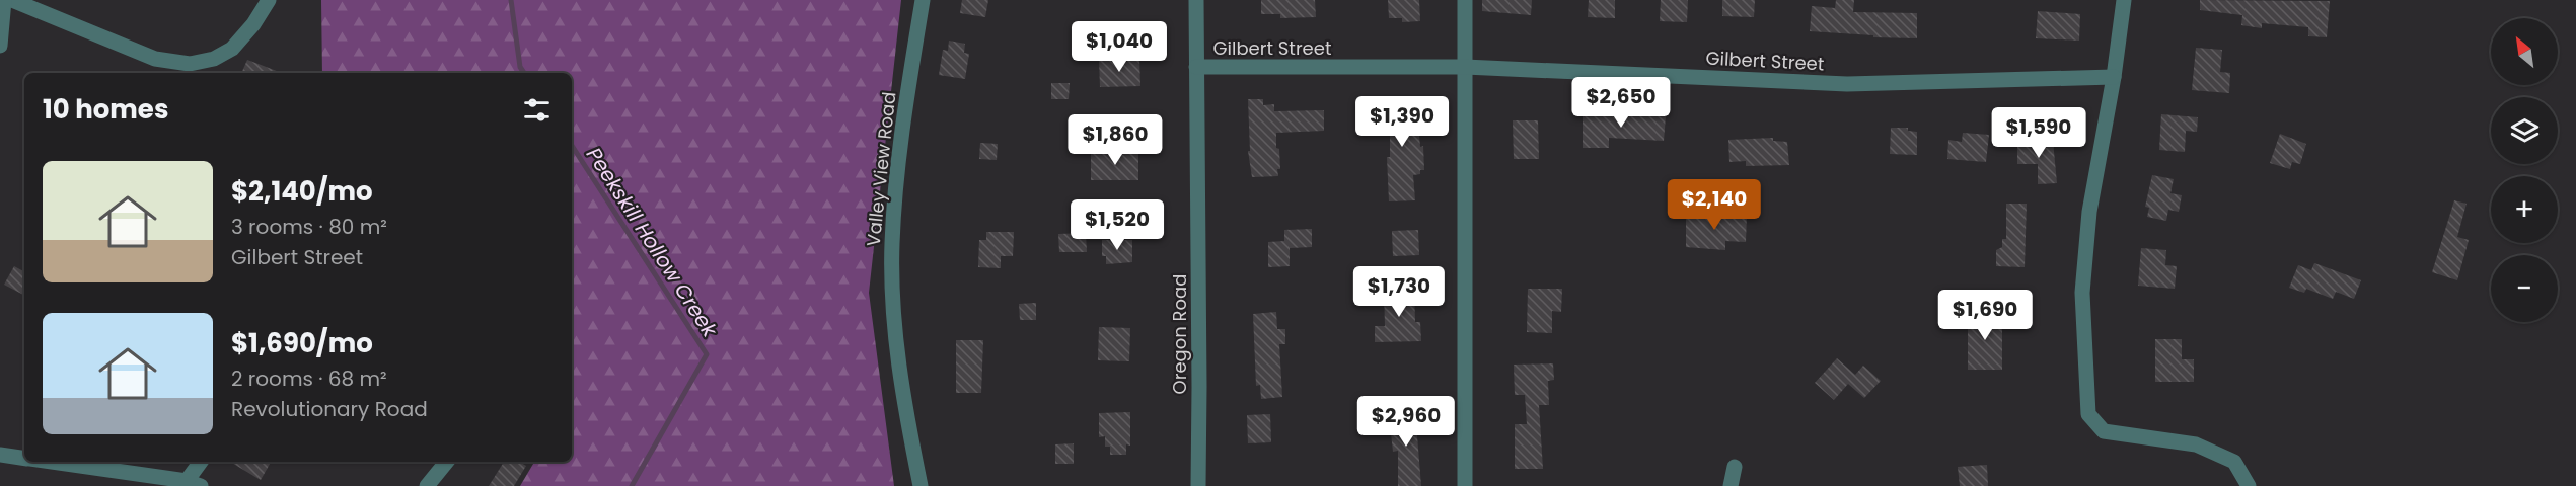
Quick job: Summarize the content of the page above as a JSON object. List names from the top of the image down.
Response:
{
  "streets": {
    "street": ["Gilbert Street", "Valley View Road", "Oregon Road"]
  },
  "crossings": [
    ["Gilbert Street", "Oregon Road"]
  ],
  "water": ["Peekskill Hollow Creek"],
  "north": "top left",
  "page": {
    "map_buttons": ["+", "−"],
    "price": [
      "$1,040",
      "$2,650",
      "$1,390",
      "$1,590",
      "$1,860",
      "$2,140",
      "$1,520",
      "$1,730",
      "$1,690",
      "$2,960"
    ],
    "heading": "10 homes",
    "list": [
      {
        "name": "$2,140/mo",
        "note": "3 rooms · 80 m² · Gilbert Street"
      },
      {
        "name": "$1,690/mo",
        "note": "2 rooms · 68 m² · Revolutionary Road"
      }
    ]
  }
}
